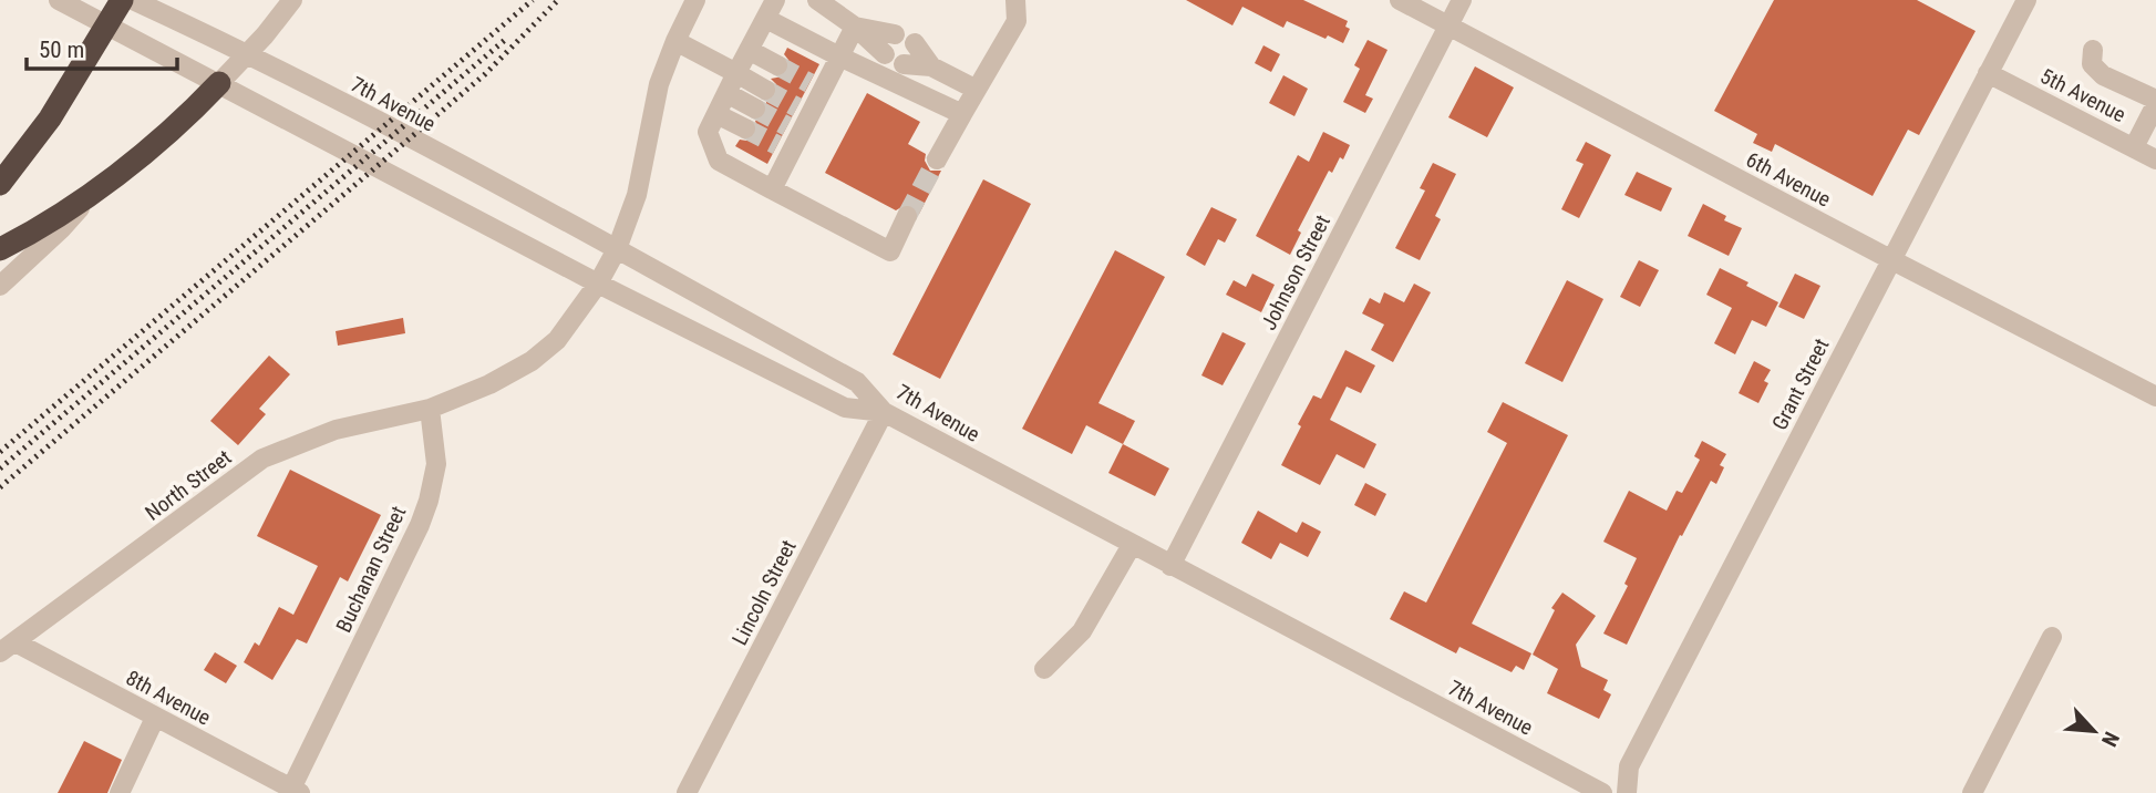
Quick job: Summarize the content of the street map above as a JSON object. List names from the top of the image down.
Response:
{
  "streets": {
    "street": [
      "5th Avenue",
      "7th Avenue",
      "6th Avenue",
      "Johnson Street",
      "Grant Street",
      "North Street",
      "Buchanan Street",
      "Lincoln Street",
      "8th Avenue"
    ]
  },
  "crossings": [
    ["5th Avenue", "Grant Street"],
    ["7th Avenue", "Johnson Street"],
    ["7th Avenue", "Lincoln Street"],
    ["6th Avenue", "Johnson Street"],
    ["6th Avenue", "Grant Street"],
    ["North Street", "Buchanan Street"],
    ["North Street", "8th Avenue"],
    ["Buchanan Street", "8th Avenue"]
  ],
  "scale_bar": "50 m",
  "north": "bottom right"
}
